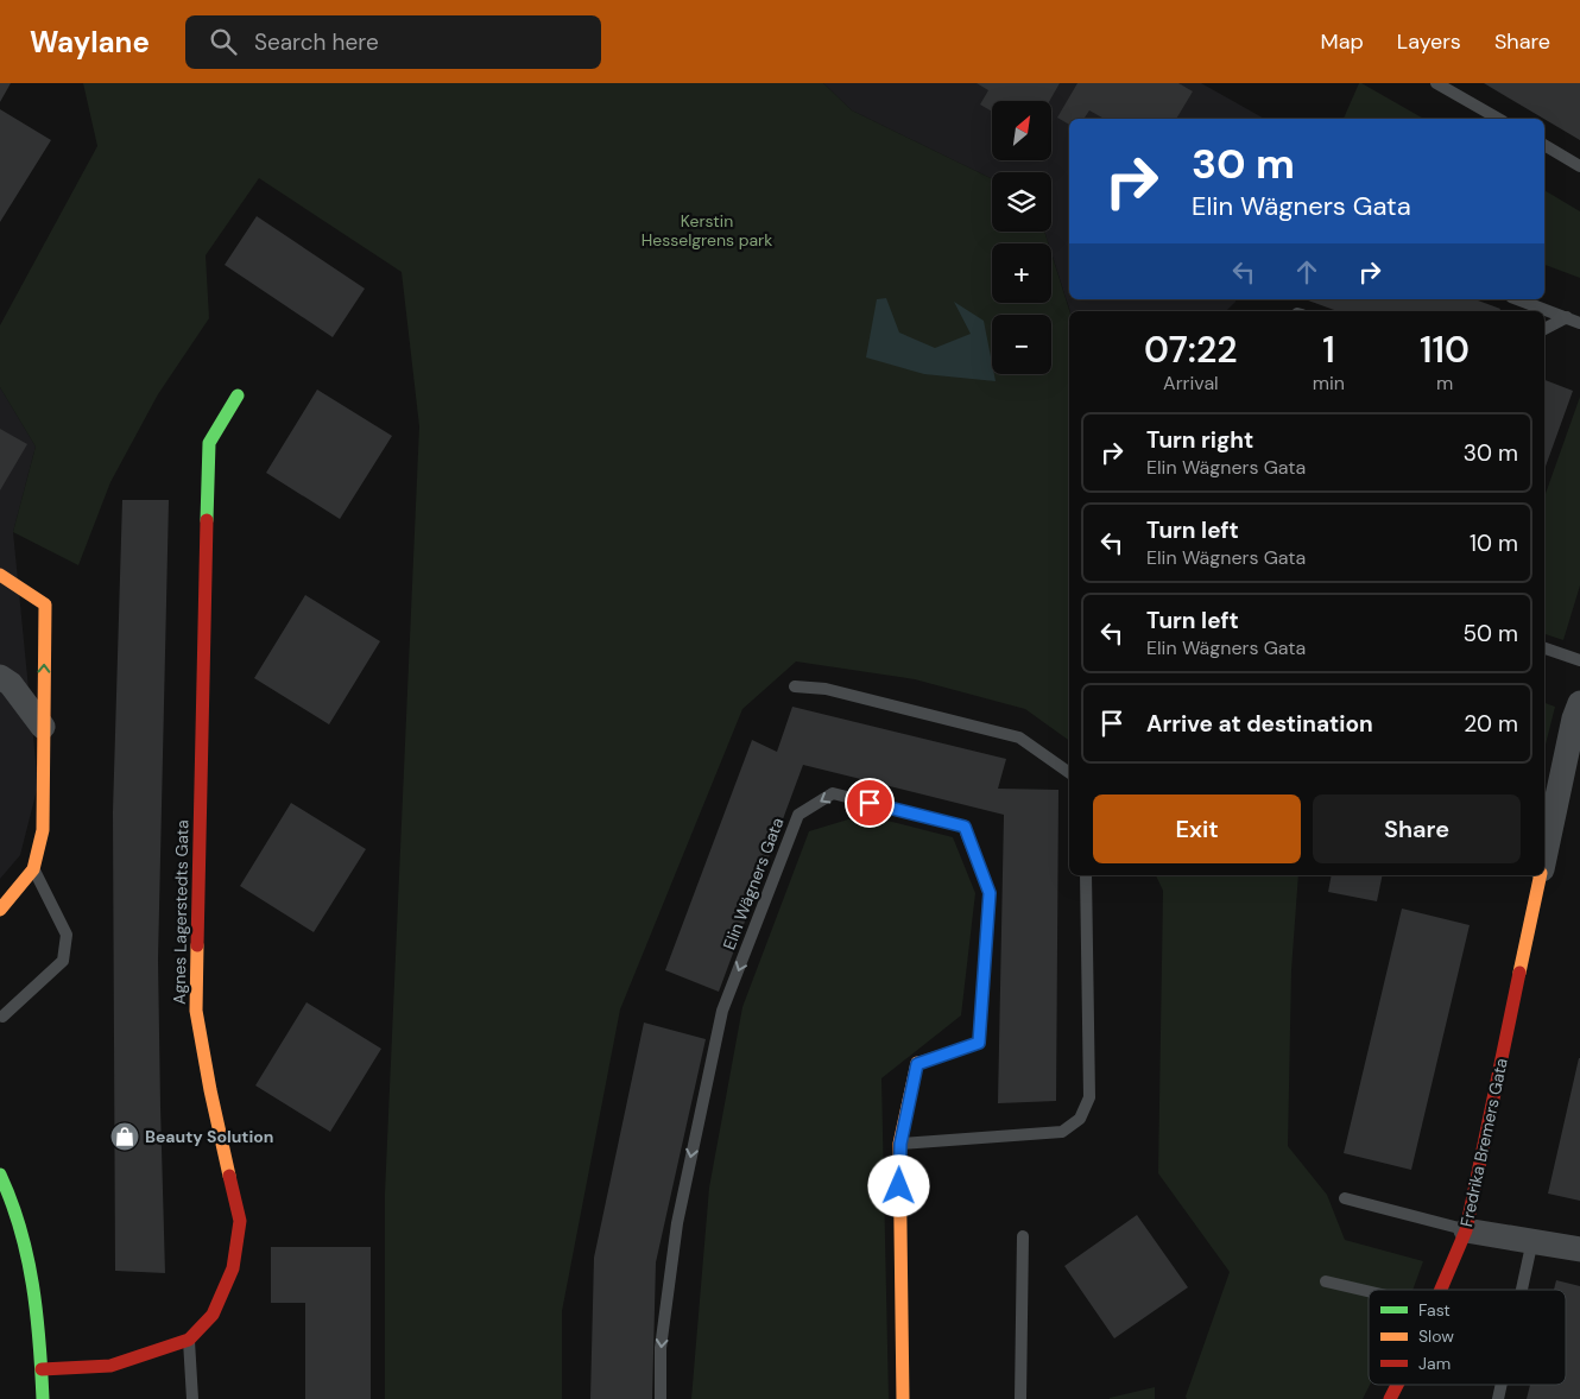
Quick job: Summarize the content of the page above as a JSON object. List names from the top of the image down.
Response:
{
  "streets": {
    "street": ["Elin Wägners Gata", "Agnes Lagerstedts Gata", "Fredrika Bremers Gata"]
  },
  "parks": ["Kerstin Hesselgrens park"],
  "places": {
    "shop": ["Beauty Solution"]
  },
  "legend": ["Fast", "Slow", "Jam"],
  "north": "top right",
  "page": {
    "header": "Waylane",
    "search": "Search here",
    "nav": ["Map", "Layers", "Share"],
    "map_buttons": ["+", "−"],
    "turn": ["30 m", "Elin Wägners Gata"],
    "eta": [
      "07:22",
      "Arrival",
      "1",
      "min",
      "110",
      "m"
    ],
    "list": [
      {
        "name": "Turn right",
        "note": "Elin Wägners Gata",
        "value": "30 m"
      },
      {
        "name": "Turn left",
        "note": "Elin Wägners Gata",
        "value": "10 m"
      },
      {
        "name": "Turn left",
        "note": "Elin Wägners Gata",
        "value": "50 m"
      },
      {
        "name": "Arrive at destination",
        "value": "20 m"
      }
    ],
    "buttons": ["Exit", "Share"]
  }
}
